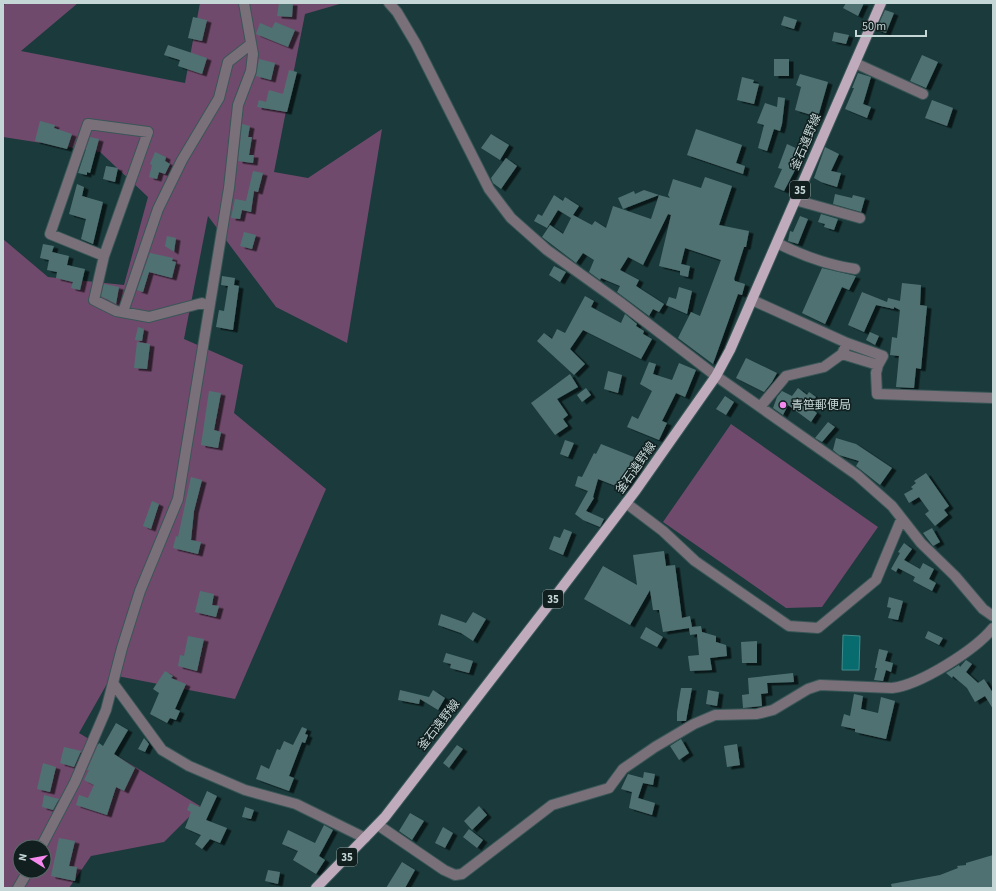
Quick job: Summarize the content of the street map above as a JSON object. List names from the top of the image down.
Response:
{
  "streets": {
    "main road": ["釜石遠野線", "35"]
  },
  "places": ["青笹郵便局"],
  "scale_bar": "50 m",
  "north": "left"
}
